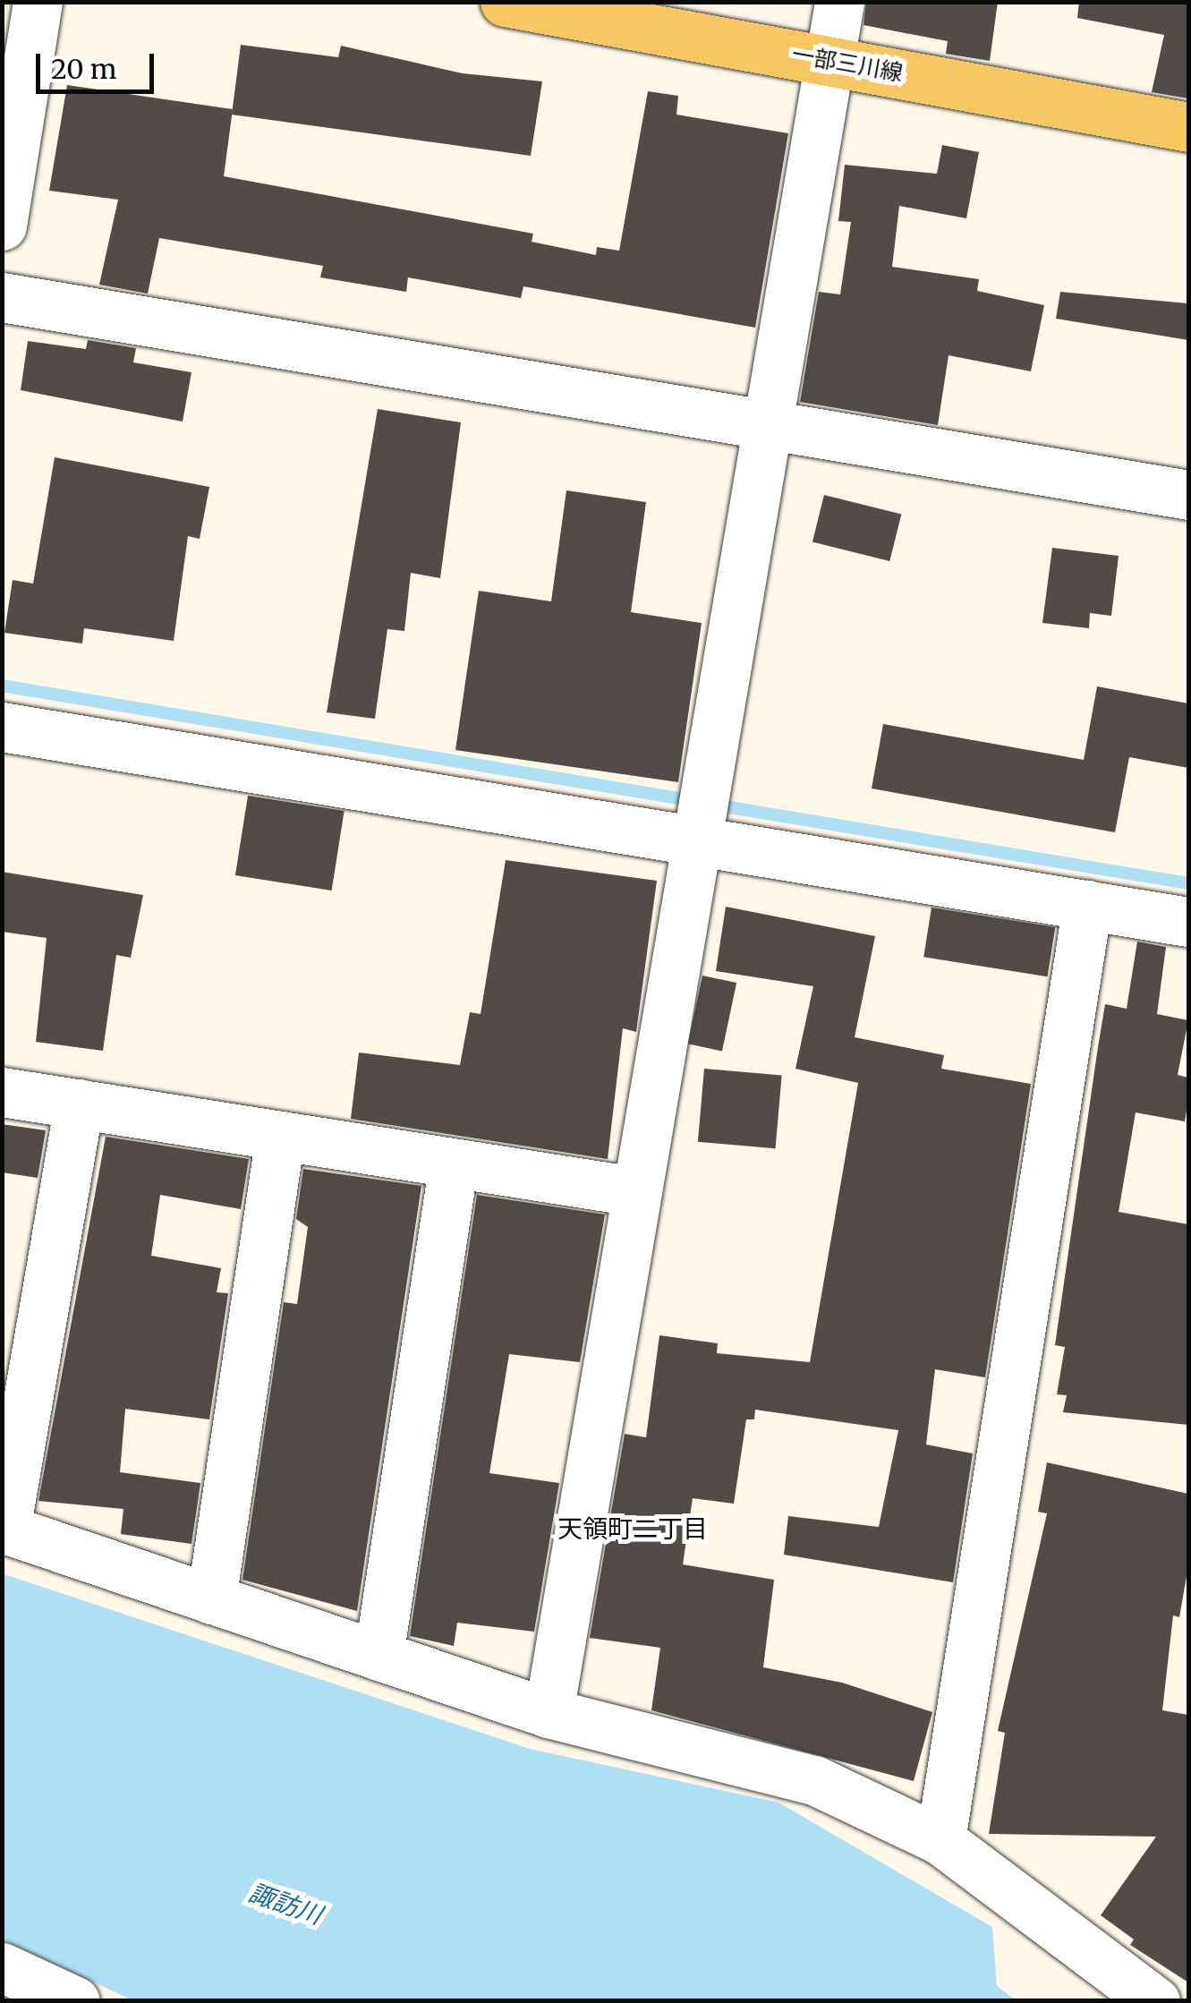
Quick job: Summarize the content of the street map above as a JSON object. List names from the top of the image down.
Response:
{
  "streets": {
    "main road": ["一部三川線"]
  },
  "districts": ["天領町二丁目"],
  "water": ["諏訪川"],
  "scale_bar": "20 m"
}
